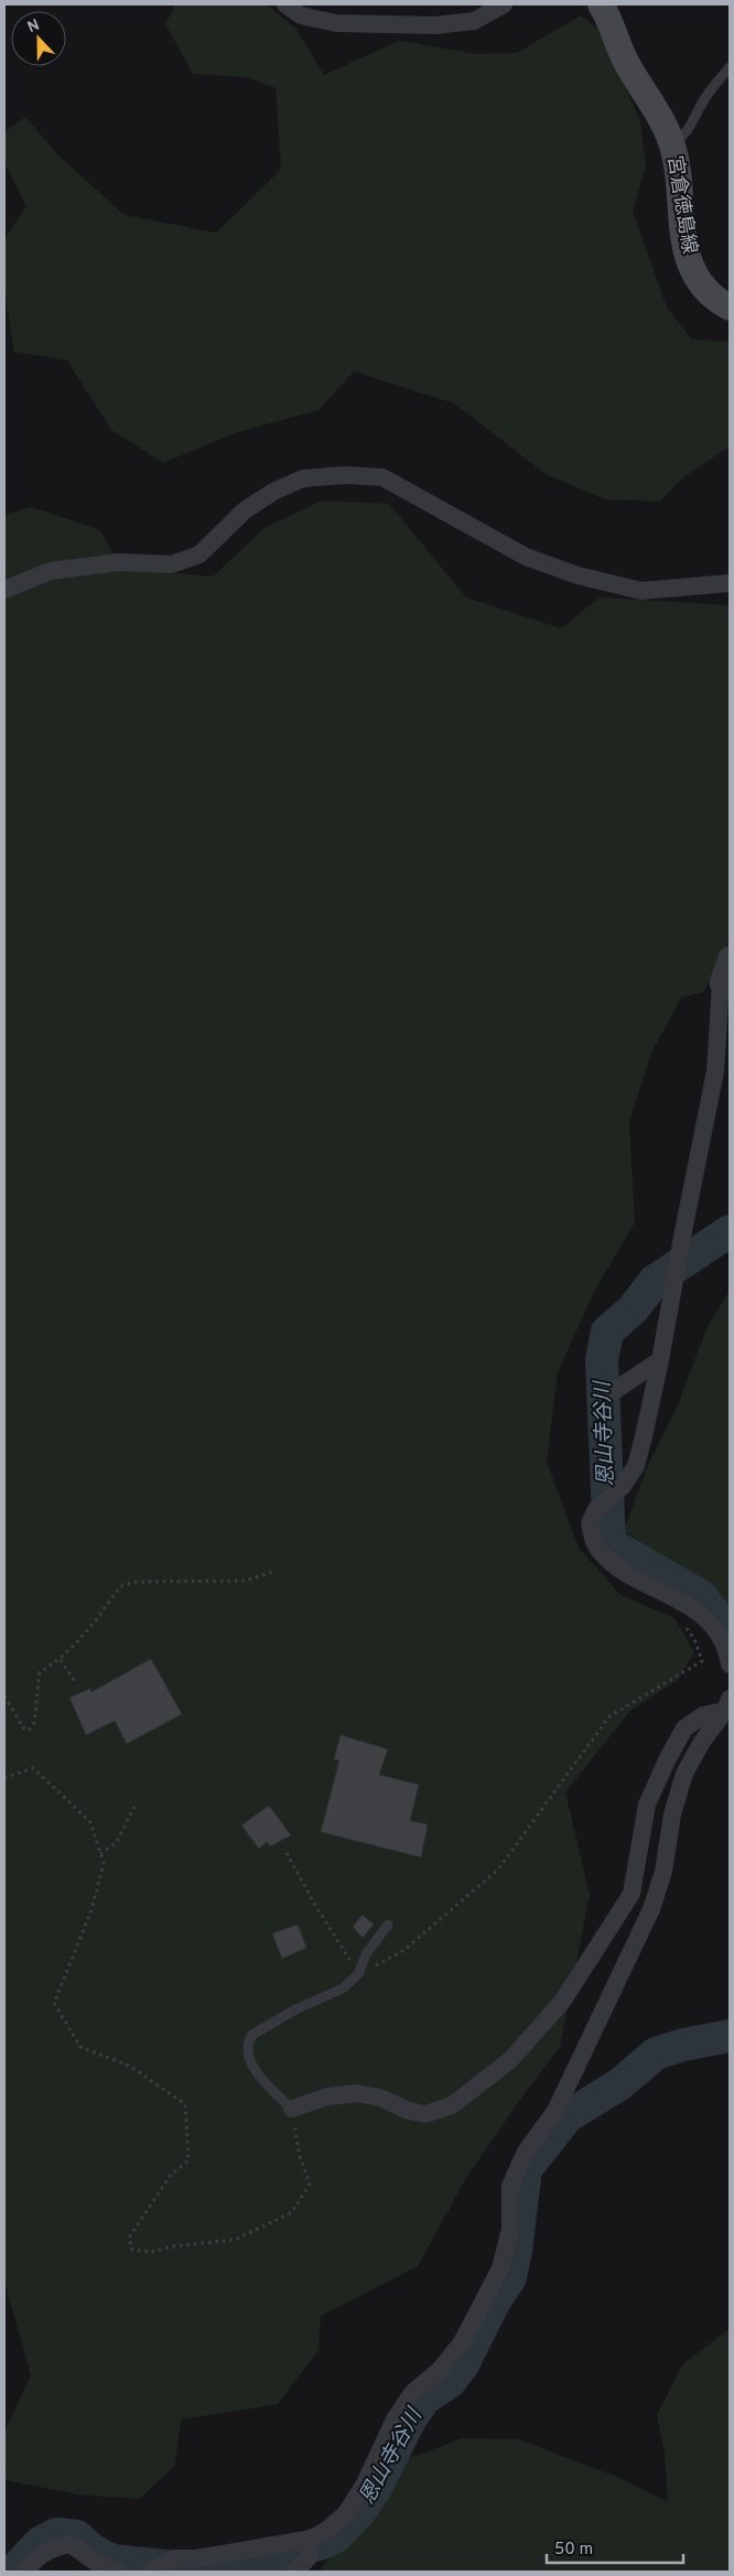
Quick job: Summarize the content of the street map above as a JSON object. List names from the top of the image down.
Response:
{
  "streets": {
    "main road": ["宮倉徳島線"]
  },
  "water": ["恩山寺谷川"],
  "scale_bar": "50 m",
  "north": "top"
}
